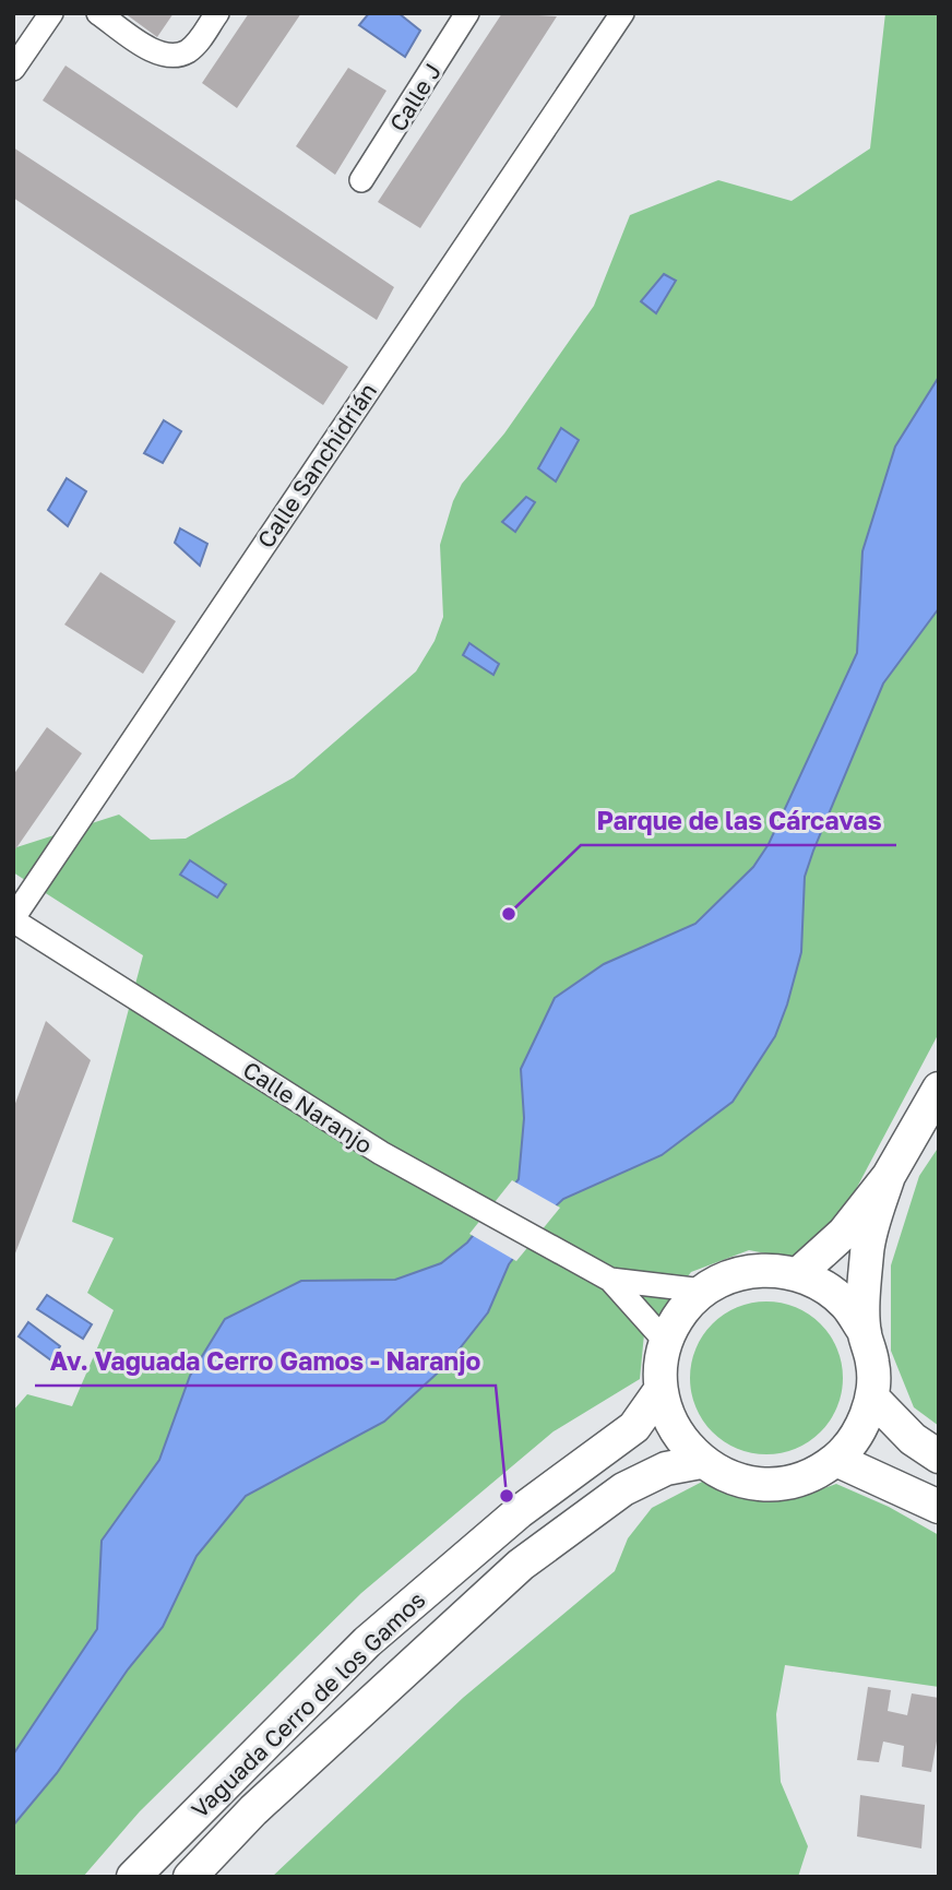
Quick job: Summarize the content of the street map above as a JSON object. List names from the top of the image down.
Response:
{
  "streets": {
    "main road": ["Vaguada Cerro de los Gamos"],
    "street": ["Calle J", "Calle Sanchidrián", "Calle Naranjo"]
  },
  "crossings": [
    ["Calle Sanchidrián", "Calle Naranjo"],
    ["Calle Naranjo", "Vaguada Cerro de los Gamos"]
  ],
  "places": ["Parque de las Cárcavas", "Av. Vaguada Cerro Gamos - Naranjo"]
}
